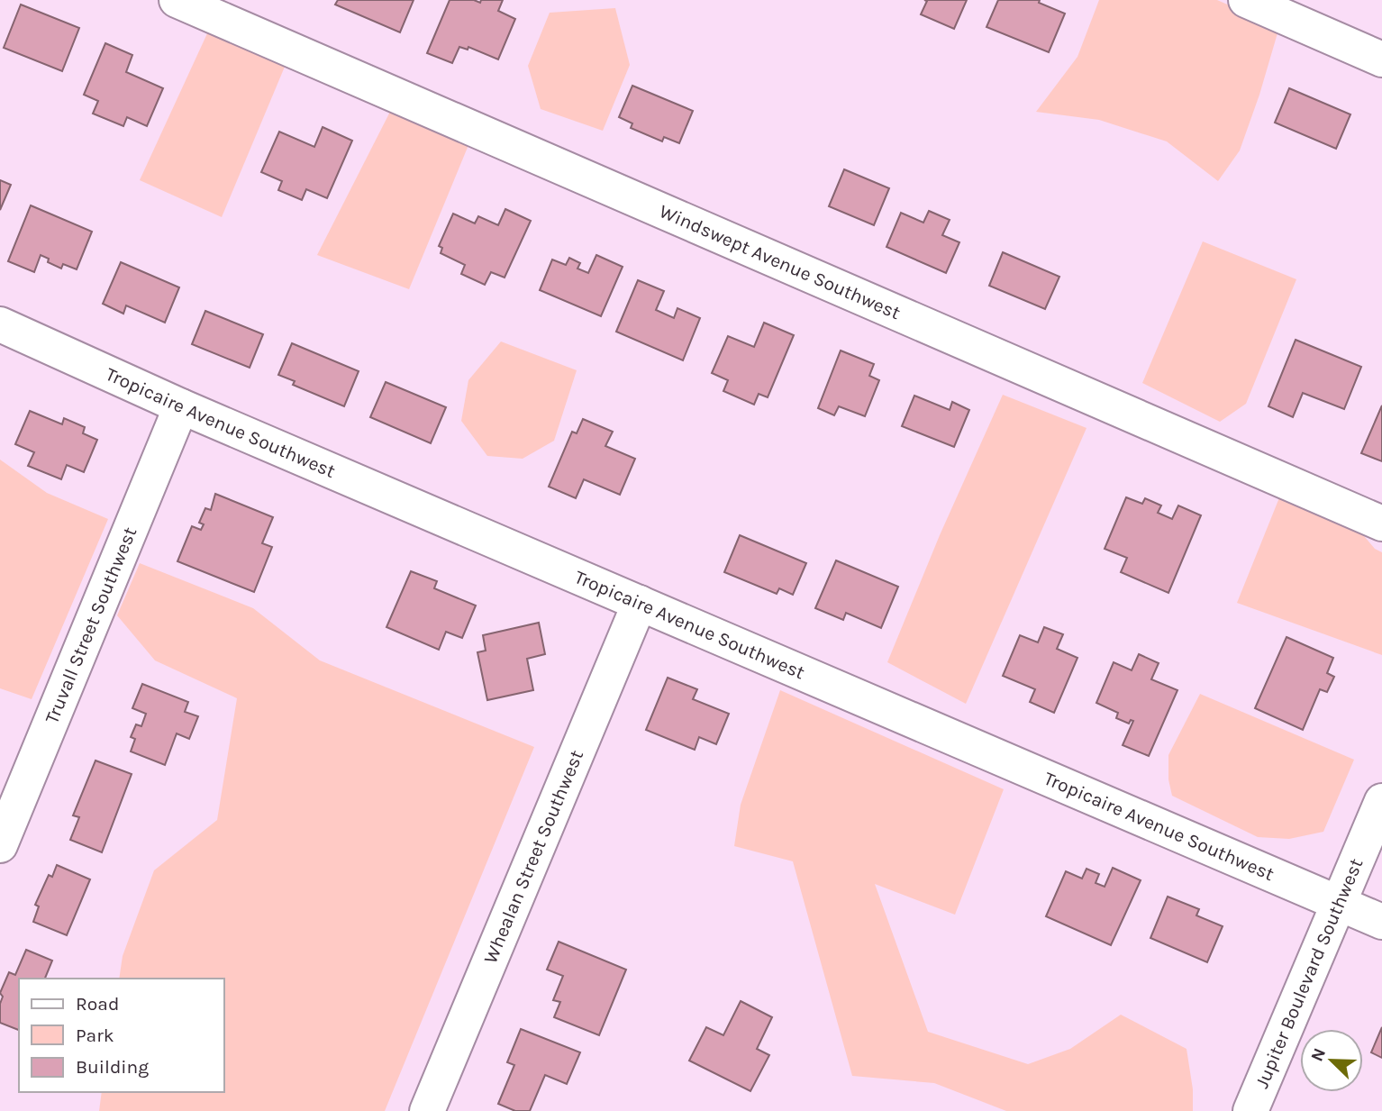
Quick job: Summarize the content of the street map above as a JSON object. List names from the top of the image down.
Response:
{
  "streets": {
    "street": [
      "Windswept Avenue Southwest",
      "Tropicaire Avenue Southwest",
      "Truvall Street Southwest",
      "Whealan Street Southwest",
      "Jupiter Boulevard Southwest"
    ]
  },
  "crossings": [
    ["Tropicaire Avenue Southwest", "Truvall Street Southwest"],
    ["Tropicaire Avenue Southwest", "Whealan Street Southwest"],
    ["Tropicaire Avenue Southwest", "Jupiter Boulevard Southwest"]
  ],
  "legend": ["Road", "Park", "Building"],
  "north": "top left"
}
